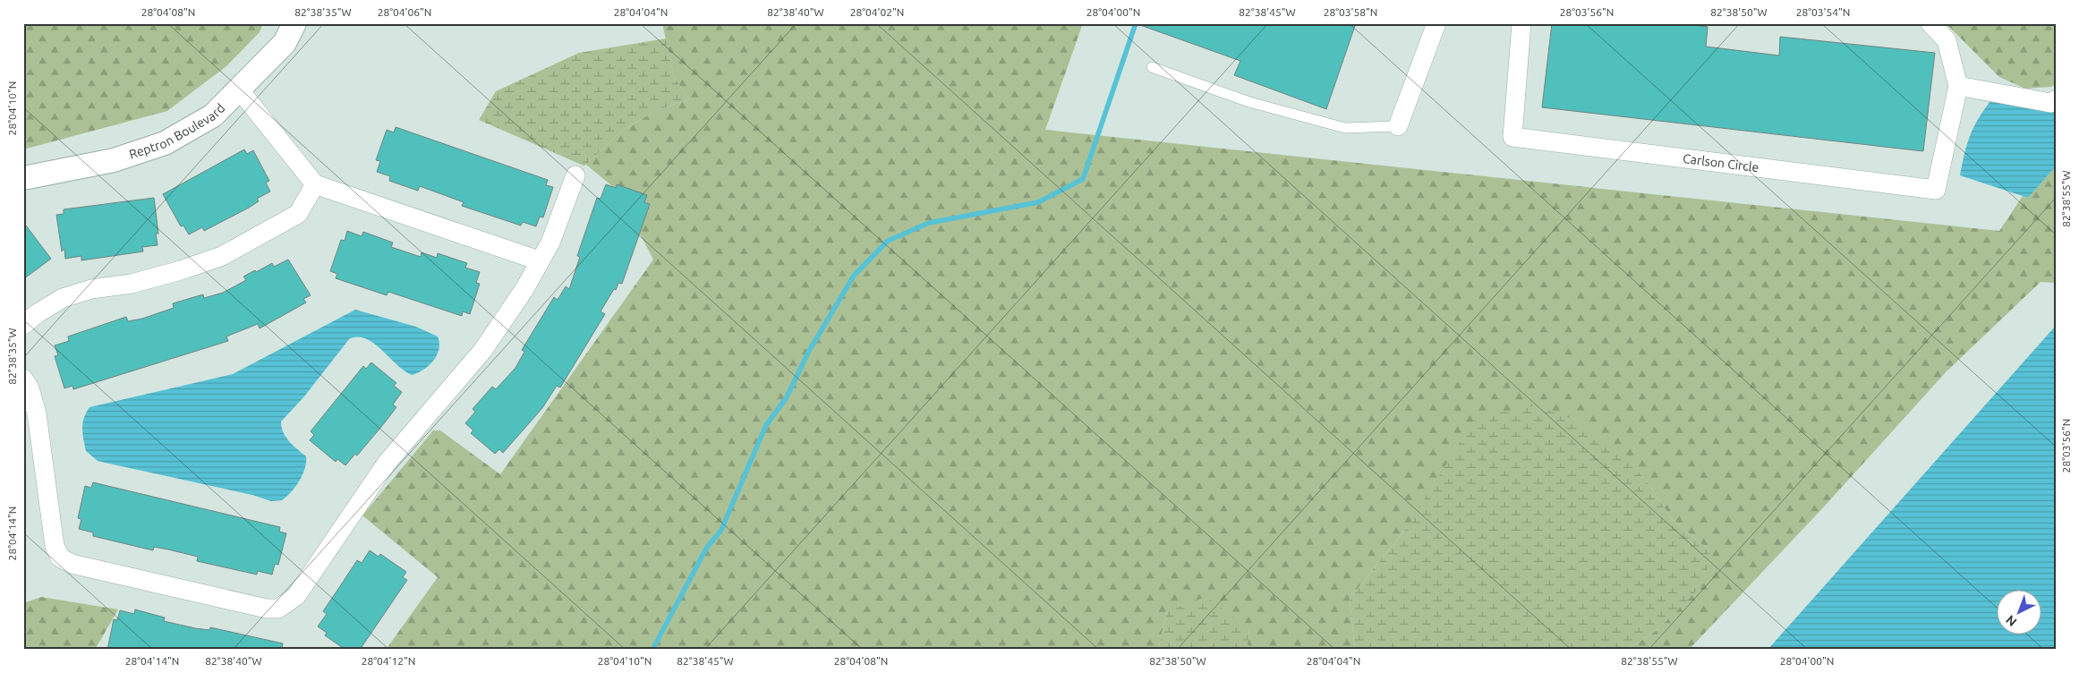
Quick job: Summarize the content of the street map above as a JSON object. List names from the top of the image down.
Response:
{
  "streets": {
    "street": ["Reptron Boulevard", "Carlson Circle"]
  },
  "north": "bottom left",
  "coordinates": [
    "28°04'08\"N",
    "82°38'35\"W",
    "28°04'06\"N",
    "28°04'04\"N",
    "82°38'40\"W",
    "28°04'02\"N",
    "28°04'00\"N",
    "82°38'45\"W",
    "28°03'58\"N",
    "28°03'56\"N",
    "82°38'50\"W",
    "28°03'54\"N",
    "28°04'10\"N",
    "82°38'55\"W",
    "28°04'14\"N",
    "28°04'12\"N"
  ]
}
